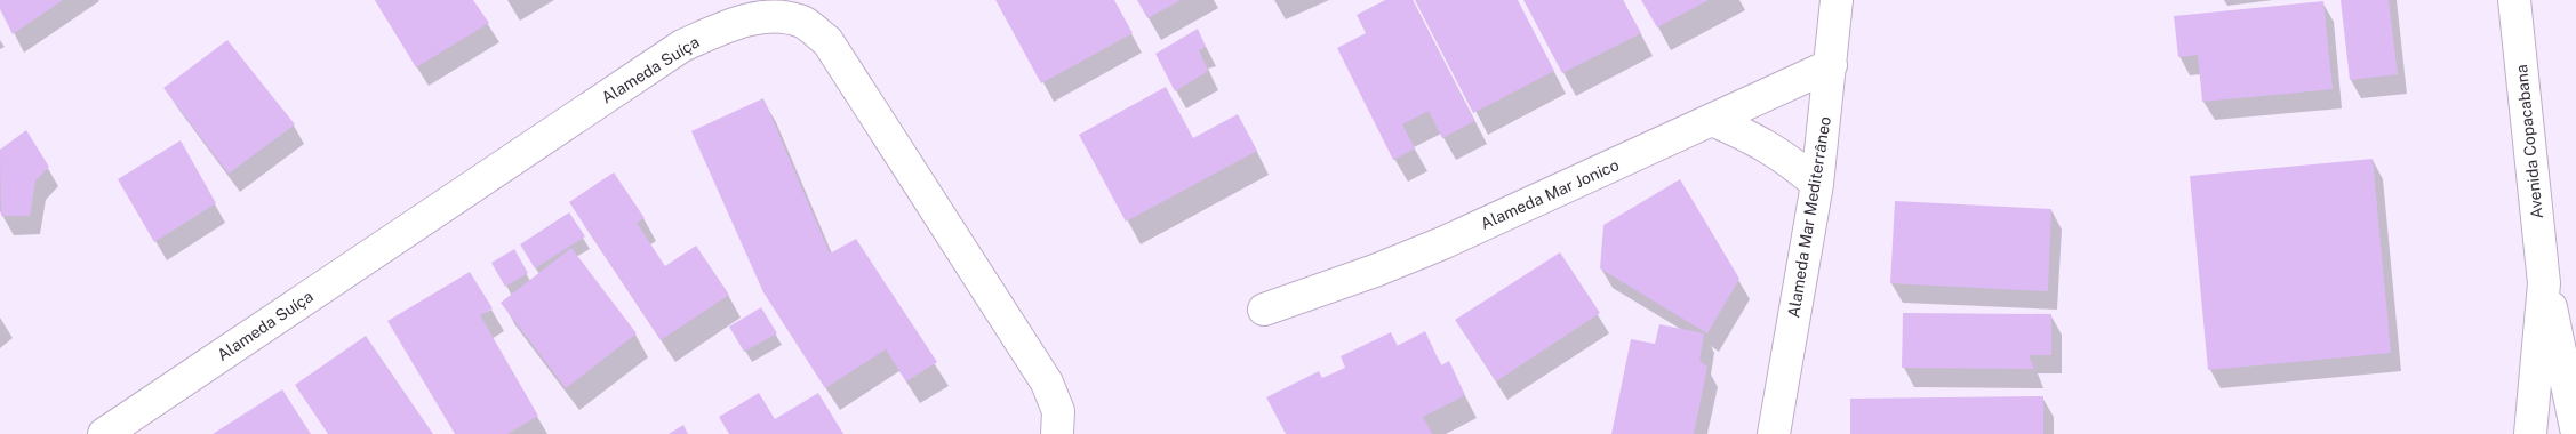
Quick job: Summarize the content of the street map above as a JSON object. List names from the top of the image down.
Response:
{
  "streets": {
    "street": [
      "Alameda Suíça",
      "Avenida Copacabana",
      "Alameda Mar Jonico",
      "Alameda Mar Mediterrâneo"
    ]
  },
  "crossings": [
    ["Alameda Mar Jonico", "Alameda Mar Mediterrâneo"]
  ]
}
